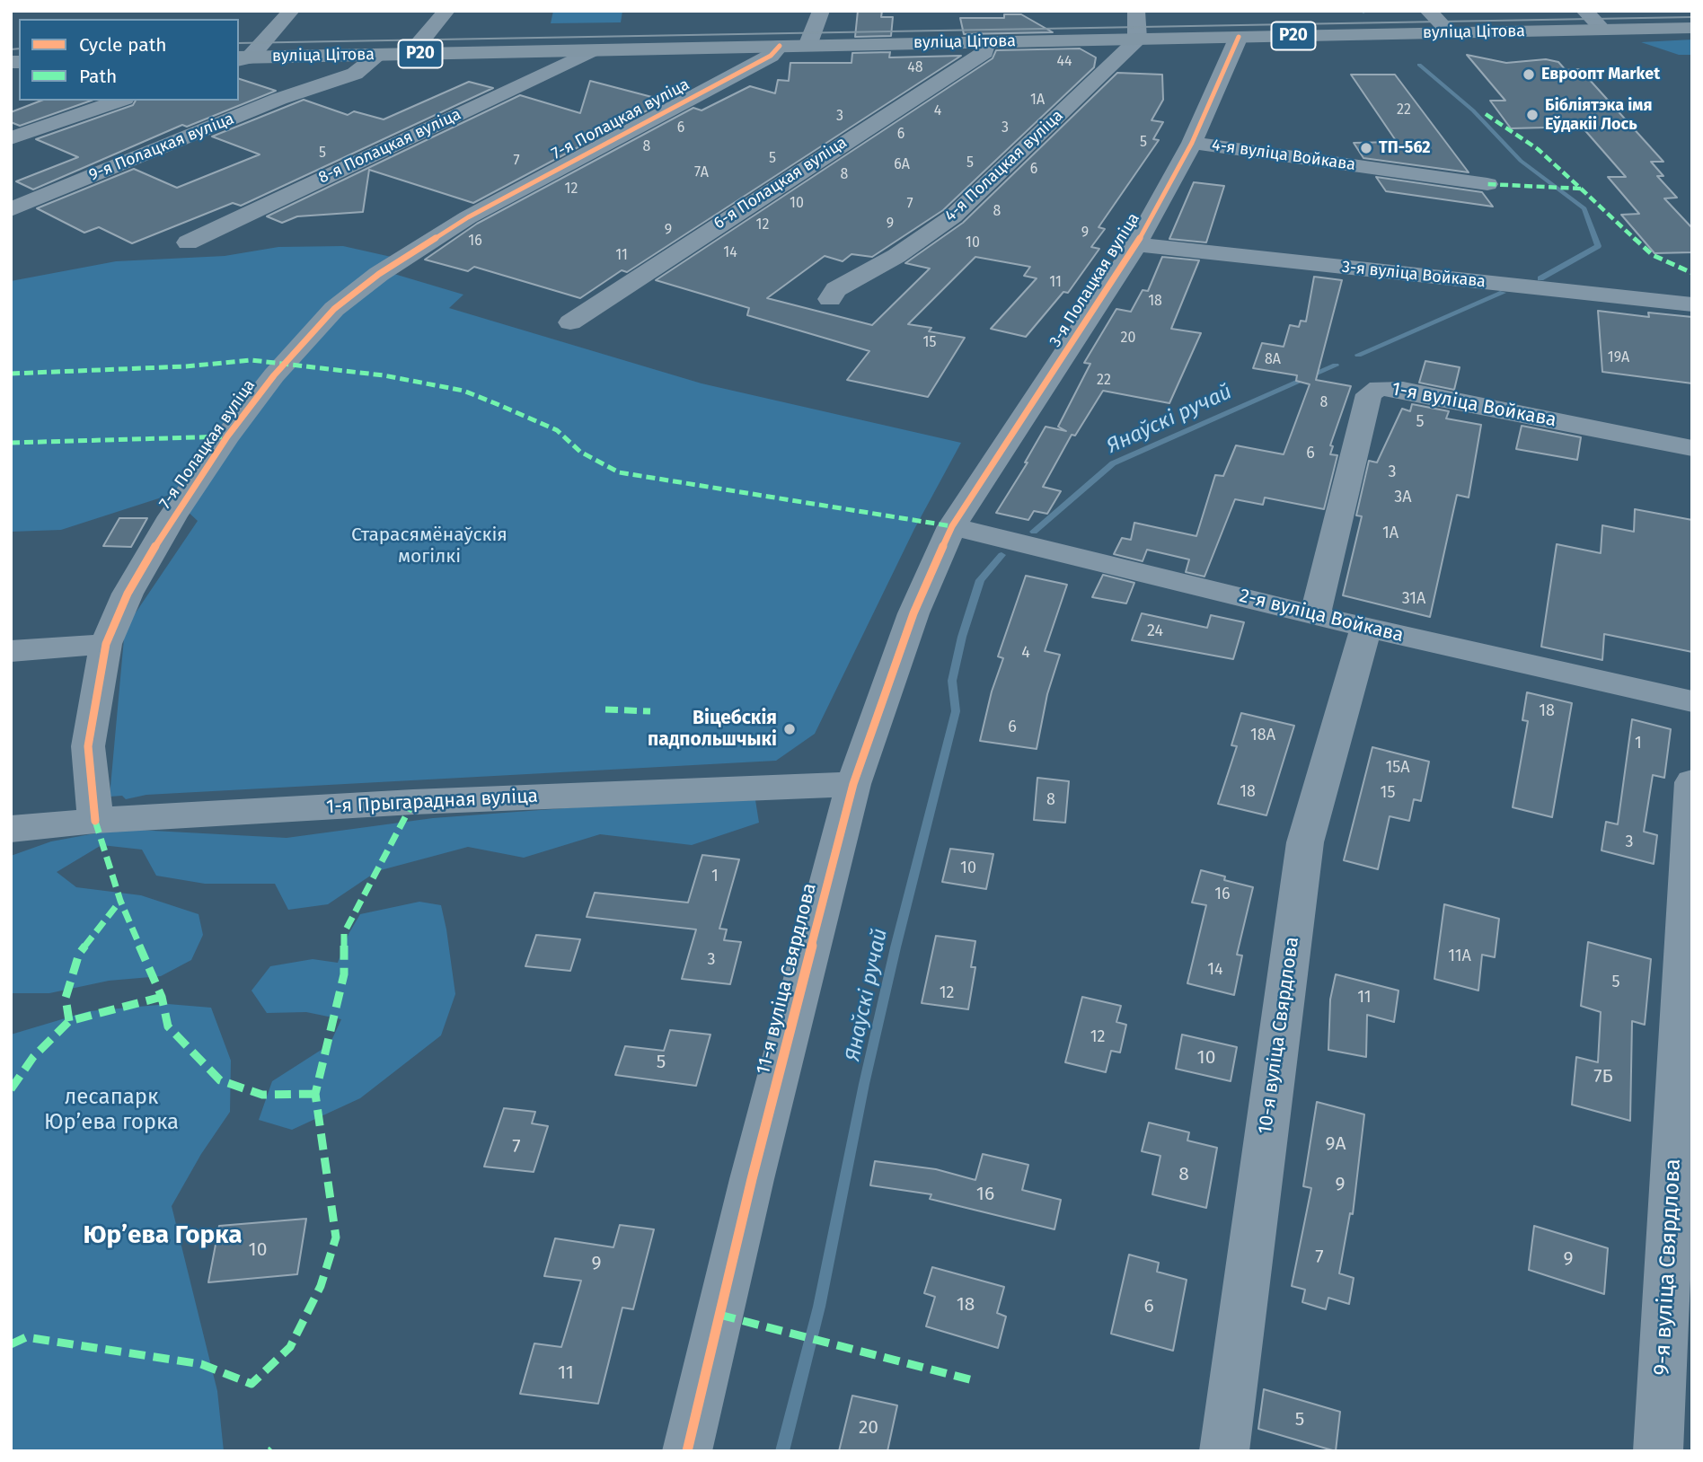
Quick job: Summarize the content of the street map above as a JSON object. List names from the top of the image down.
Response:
{
  "streets": {
    "main road": ["вуліца Цітова", "Р20"],
    "street": [
      "7-я Полацкая вуліца",
      "8-я Полацкая вуліца",
      "9-я Полацкая вуліца",
      "4-я вуліца Войкава",
      "4-я Полацкая вуліца",
      "6-я Полацкая вуліца",
      "3-я вуліца Войкава",
      "3-я Полацкая вуліца",
      "1-я вуліца Войкава",
      "2-я вуліца Войкава",
      "1-я Прыгарадная вуліца",
      "11-я вуліца Свярдлова",
      "10-я вуліца Свярдлова",
      "9-я вуліца Свярдлова"
    ]
  },
  "crossings": [
    ["вуліца Цітова", "7-я Полацкая вуліца"],
    ["вуліца Цітова", "8-я Полацкая вуліца"],
    ["вуліца Цітова", "9-я Полацкая вуліца"],
    ["вуліца Цітова", "4-я Полацкая вуліца"],
    ["вуліца Цітова", "6-я Полацкая вуліца"],
    ["вуліца Цітова", "3-я Полацкая вуліца"],
    ["7-я Полацкая вуліца", "1-я Прыгарадная вуліца"],
    ["4-я вуліца Войкава", "3-я Полацкая вуліца"],
    ["3-я вуліца Войкава", "3-я Полацкая вуліца"],
    ["3-я Полацкая вуліца", "2-я вуліца Войкава"],
    ["3-я Полацкая вуліца", "11-я вуліца Свярдлова"],
    ["1-я вуліца Войкава", "2-я вуліца Войкава"],
    ["2-я вуліца Войкава", "11-я вуліца Свярдлова"],
    ["2-я вуліца Войкава", "10-я вуліца Свярдлова"],
    ["1-я Прыгарадная вуліца", "11-я вуліца Свярдлова"]
  ],
  "districts": ["Юрʼева Горка"],
  "water": ["Янаўскі ручай"],
  "parks": ["Старасямёнаўскія могілкі", "лесапарк Юрʼева горка"],
  "places": [
    "Евроопт Market",
    "Бібліятэка імя Еўдакіі Лось",
    "ТП-562",
    "Віцебскія падпольшчыкі"
  ],
  "house_numbers": [
    "44",
    "48",
    "1А",
    "22",
    "4",
    "3",
    "6",
    "3",
    "6",
    "5",
    "8",
    "5",
    "5",
    "7",
    "5",
    "6А",
    "6",
    "7А",
    "8",
    "12",
    "10",
    "7",
    "8",
    "9",
    "12",
    "9",
    "9",
    "16",
    "10",
    "14",
    "11",
    "11",
    "18",
    "20",
    "15",
    "19А",
    "8А",
    "22",
    "8",
    "5",
    "6",
    "3",
    "3А",
    "1А",
    "31А",
    "24",
    "4",
    "18",
    "6",
    "18А",
    "1",
    "15А",
    "18",
    "15",
    "8",
    "3",
    "10",
    "1",
    "16",
    "11А",
    "3",
    "14",
    "5",
    "12",
    "11",
    "12",
    "10",
    "5",
    "7Б",
    "9А",
    "7",
    "8",
    "9",
    "16",
    "10",
    "7",
    "9",
    "9",
    "18",
    "6",
    "11",
    "5",
    "20"
  ],
  "legend": ["Cycle path", "Path"]
}
